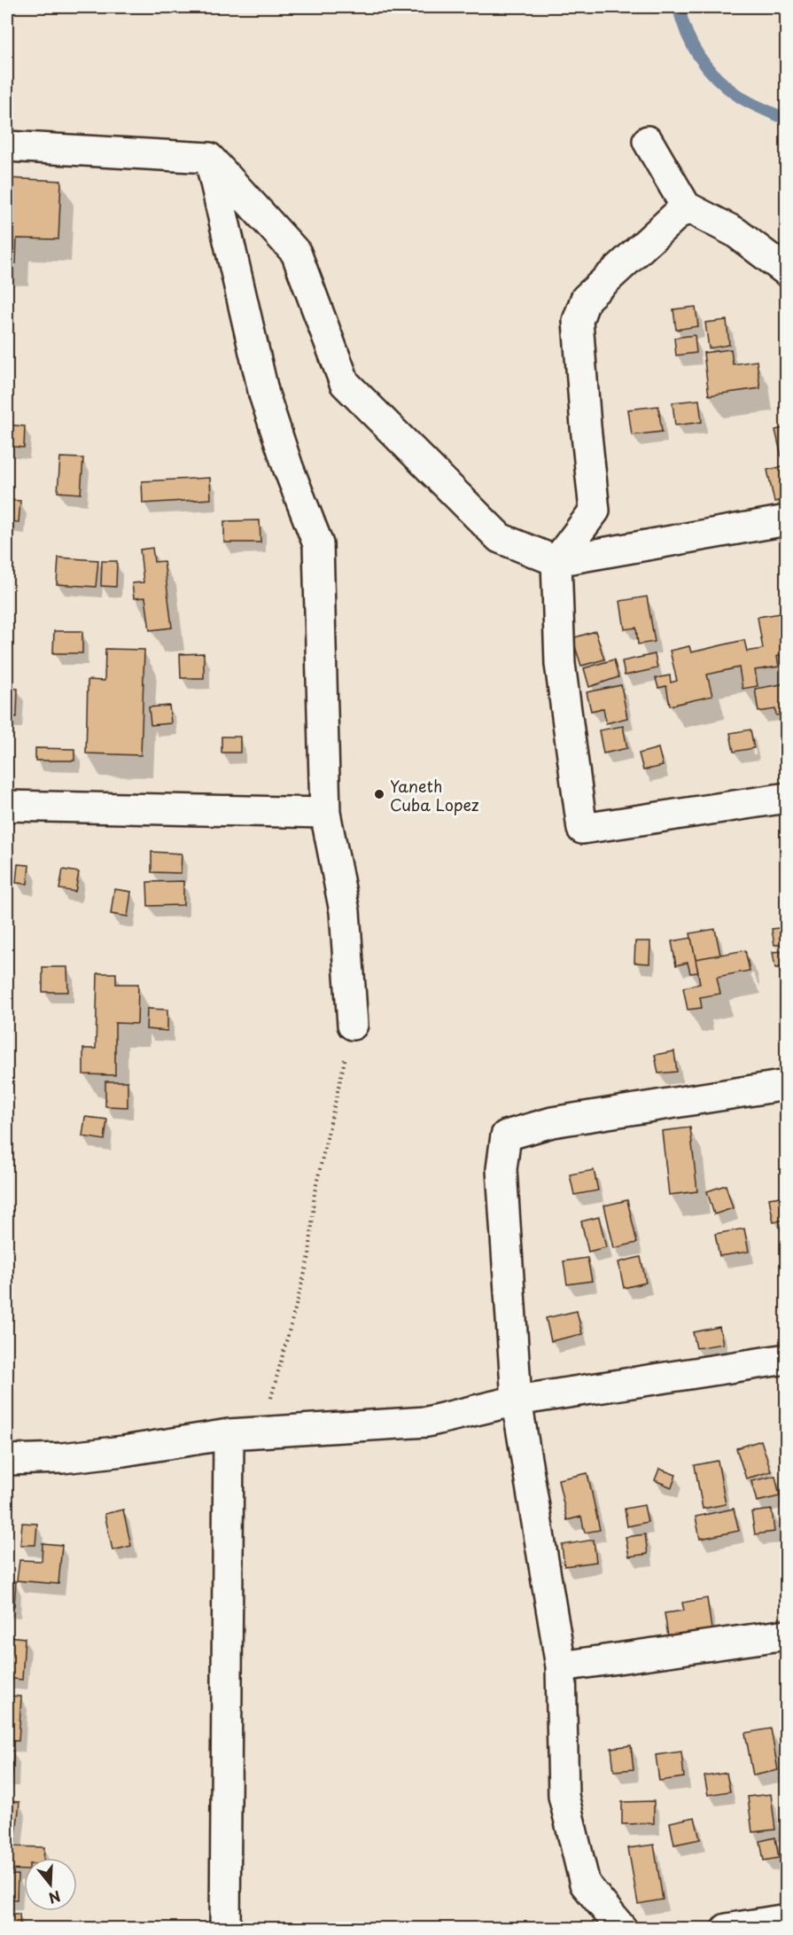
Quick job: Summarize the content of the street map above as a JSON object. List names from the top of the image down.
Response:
{
  "places": ["Yaneth Cuba Lopez"],
  "north": "bottom"
}
